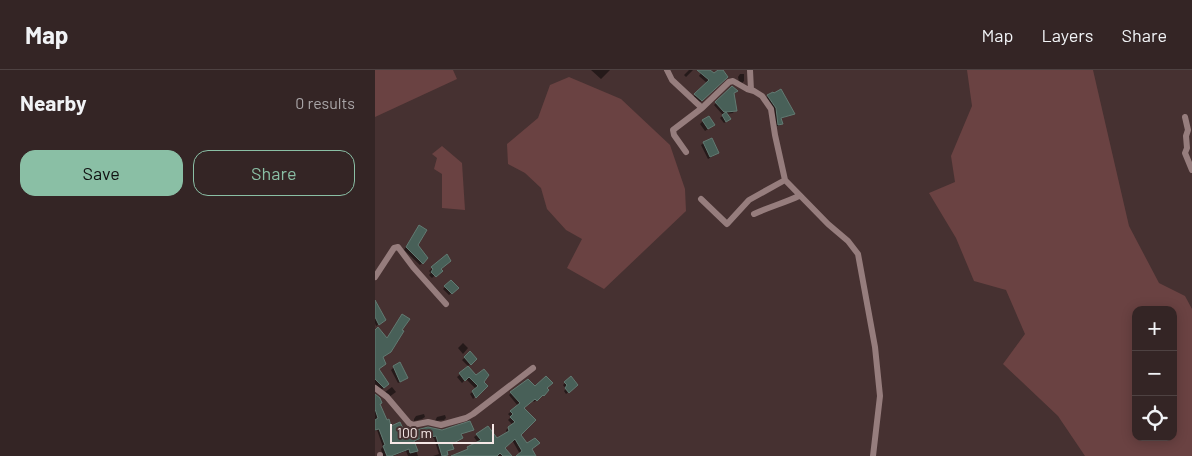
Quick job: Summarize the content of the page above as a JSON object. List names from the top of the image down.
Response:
{
  "scale_bar": "100 m",
  "page": {
    "header": "Map",
    "nav": ["Map", "Layers", "Share"],
    "heading": ["Nearby", "0 results"],
    "buttons": ["Save", "Share"],
    "map_buttons": ["+", "−"],
    "scale": "100 m"
  }
}
